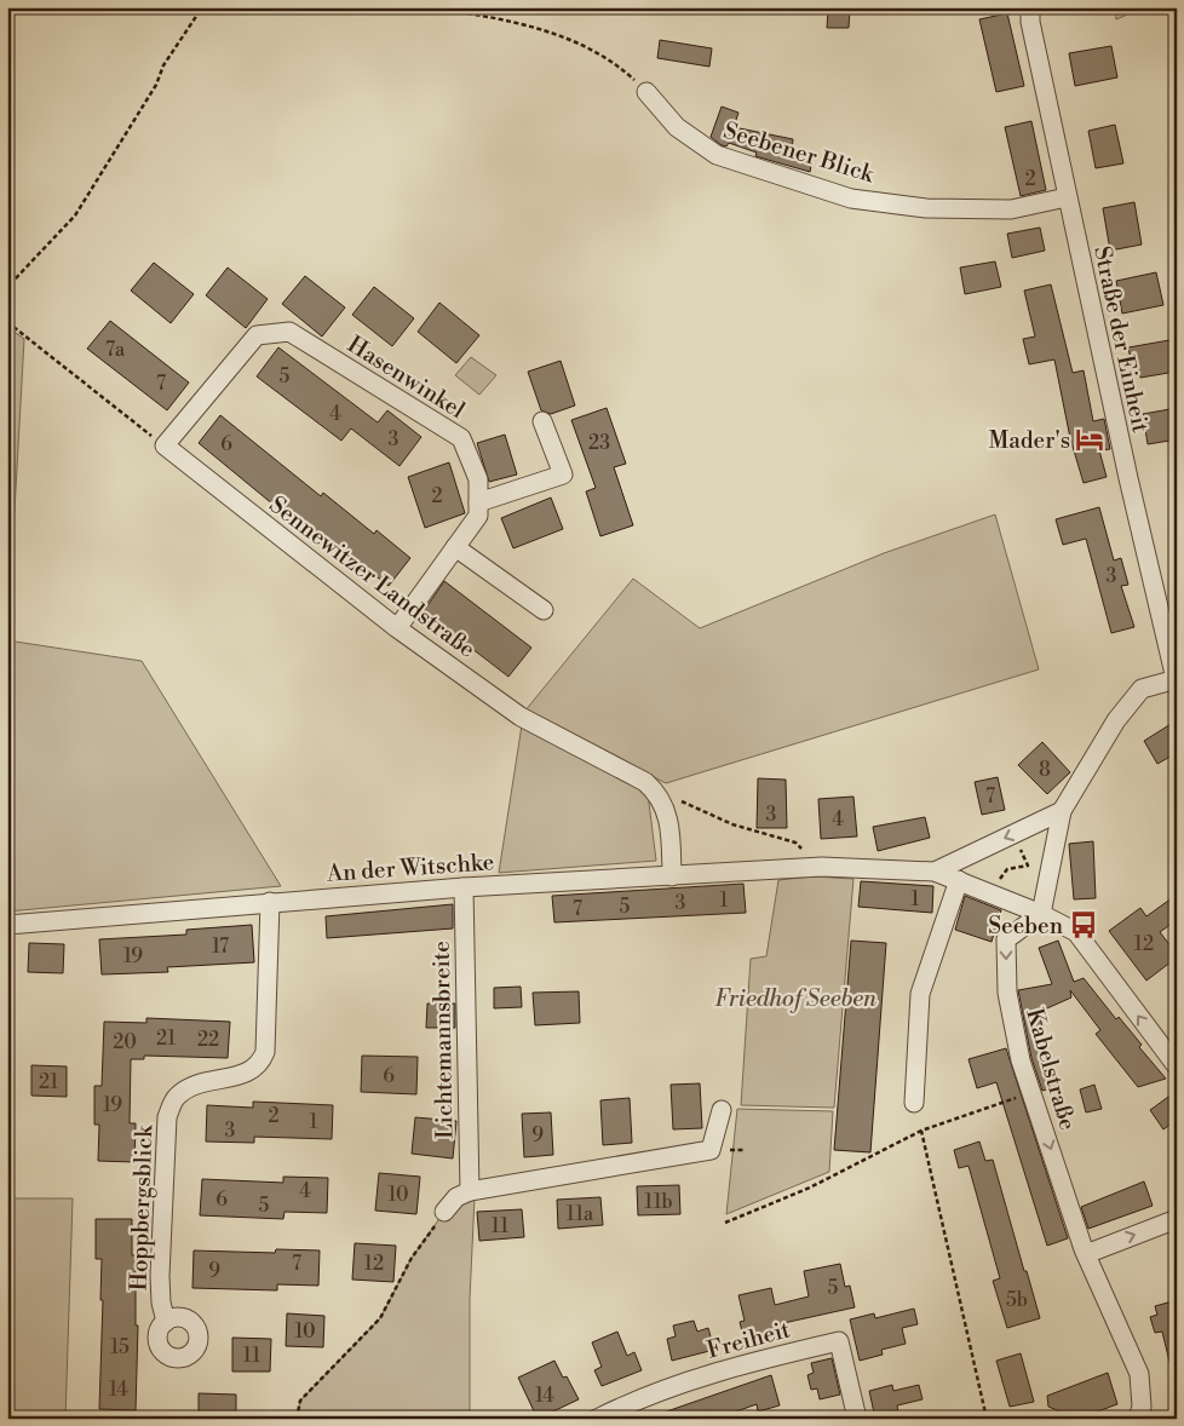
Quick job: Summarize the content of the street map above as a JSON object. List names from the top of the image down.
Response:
{
  "streets": {
    "street": [
      "Seebener Blick",
      "Straße der Einheit",
      "Hasenwinkel",
      "Sennewitzer Landstraße",
      "An der Witschke",
      "Lichtemannsbreite",
      "Kabelstraße",
      "Hoppbergsblick",
      "Freiheit"
    ]
  },
  "crossings": [
    ["Seebener Blick", "Straße der Einheit"],
    ["Hasenwinkel", "Sennewitzer Landstraße"],
    ["An der Witschke", "Lichtemannsbreite"],
    ["An der Witschke", "Hoppbergsblick"]
  ],
  "parks": ["Friedhof Seeben"],
  "places": {
    "hotel": ["Mader's"],
    "bus stop": ["Seeben"]
  },
  "house_numbers": [
    "2",
    "7a",
    "5",
    "7",
    "4",
    "3",
    "23",
    "6",
    "2",
    "3",
    "8",
    "7",
    "3",
    "4",
    "1",
    "1",
    "3",
    "5",
    "7",
    "12",
    "17",
    "19",
    "21",
    "22",
    "20",
    "6",
    "21",
    "19",
    "2",
    "1",
    "3",
    "9",
    "4",
    "10",
    "6",
    "11b",
    "5",
    "11a",
    "11",
    "7",
    "12",
    "9",
    "5",
    "5b",
    "10",
    "15",
    "11",
    "14",
    "14"
  ]
}
